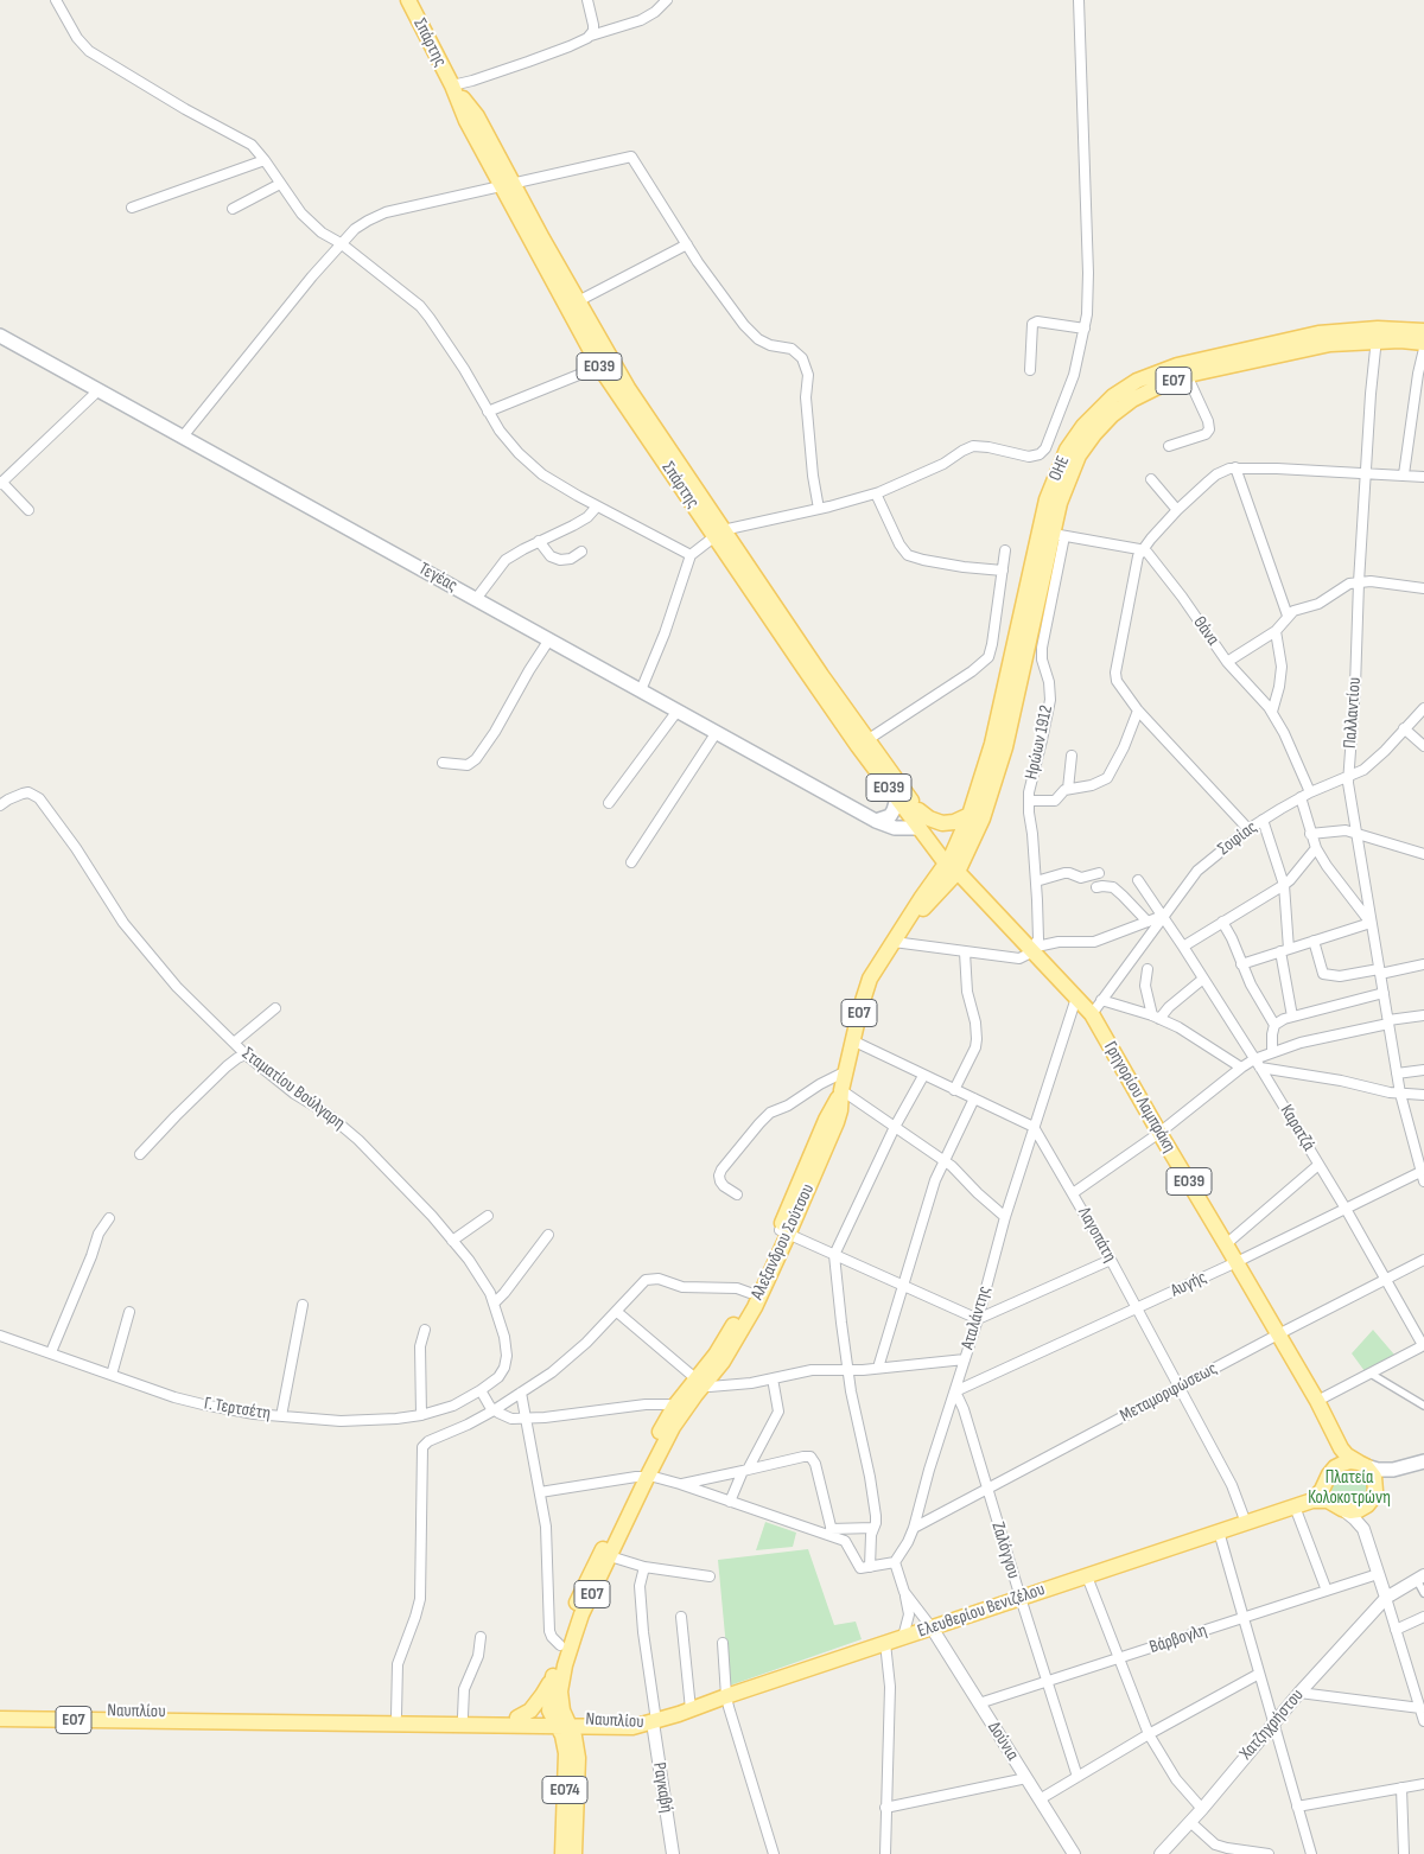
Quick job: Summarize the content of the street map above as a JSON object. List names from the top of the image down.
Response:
{
  "streets": {
    "main road": [
      "Σπάρτης",
      "ΕΟ39",
      "ΕΟ7",
      "ΟΗΕ",
      "Τεγέας",
      "Γρηγορίου Λαμπράκη",
      "Αλεξανδρου Σούτσου",
      "Ελευθερίου Βενιζέλου",
      "Ναυπλίου",
      "ΕΟ74"
    ],
    "street": [
      "Θάνα",
      "Παλλαντίου",
      "Ηρώων 1912",
      "Σοφίας",
      "Σταματίου Βούλγαρη",
      "Καρατζά",
      "Λαγοπάτη",
      "Αυγής",
      "Αταλάντης",
      "Μεταμορφώσεως",
      "Γ. Τερτσέτη",
      "Ζαλόγγου",
      "Βάρβογλη",
      "Χατζηχρήστου",
      "Δούνια",
      "Ραγκαβή"
    ]
  },
  "crossings": [
    ["Σπάρτης", "ΟΗΕ"],
    ["Σπάρτης", "Τεγέας"],
    ["Σπάρτης", "Γρηγορίου Λαμπράκη"],
    ["Σπάρτης", "Αλεξανδρου Σούτσου"],
    ["ΕΟ7", "Αλεξανδρου Σούτσου"],
    ["ΕΟ7", "Ναυπλίου"],
    ["ΟΗΕ", "Παλλαντίου"],
    ["ΟΗΕ", "Ηρώων 1912"],
    ["ΟΗΕ", "Γρηγορίου Λαμπράκη"],
    ["ΟΗΕ", "Αλεξανδρου Σούτσου"],
    ["Θάνα", "Σοφίας"],
    ["Παλλαντίου", "Σοφίας"],
    ["Παλλαντίου", "Αυγής"],
    ["Ηρώων 1912", "Γρηγορίου Λαμπράκη"],
    ["Σοφίας", "Γρηγορίου Λαμπράκη"],
    ["Σοφίας", "Καρατζά"],
    ["Σταματίου Βούλγαρη", "Γ. Τερτσέτη"],
    ["Γρηγορίου Λαμπράκη", "Αλεξανδρου Σούτσου"],
    ["Γρηγορίου Λαμπράκη", "Αυγής"],
    ["Γρηγορίου Λαμπράκη", "Αταλάντης"],
    ["Γρηγορίου Λαμπράκη", "Μεταμορφώσεως"],
    ["Καρατζά", "Αυγής"],
    ["Καρατζά", "Μεταμορφώσεως"],
    ["Λαγοπάτη", "Αυγής"],
    ["Λαγοπάτη", "Αταλάντης"],
    ["Λαγοπάτη", "Μεταμορφώσεως"],
    ["Λαγοπάτη", "Ελευθερίου Βενιζέλου"],
    ["Αλεξανδρου Σούτσου", "Ναυπλίου"],
    ["Αλεξανδρου Σούτσου", "ΕΟ74"],
    ["Αυγής", "Αταλάντης"],
    ["Αυγής", "Ζαλόγγου"],
    ["Αταλάντης", "Μεταμορφώσεως"],
    ["Αταλάντης", "Ζαλόγγου"],
    ["Μεταμορφώσεως", "Ζαλόγγου"],
    ["Ζαλόγγου", "Ελευθερίου Βενιζέλου"],
    ["Ζαλόγγου", "Βάρβογλη"],
    ["Ελευθερίου Βενιζέλου", "Ναυπλίου"],
    ["Ελευθερίου Βενιζέλου", "Δούνια"],
    ["Ελευθερίου Βενιζέλου", "Ραγκαβή"],
    ["Βάρβογλη", "Δούνια"],
    ["Ναυπλίου", "Ραγκαβή"],
    ["Ναυπλίου", "ΕΟ74"]
  ],
  "parks": ["Πλατεία Κολοκοτρώνη"]
}
